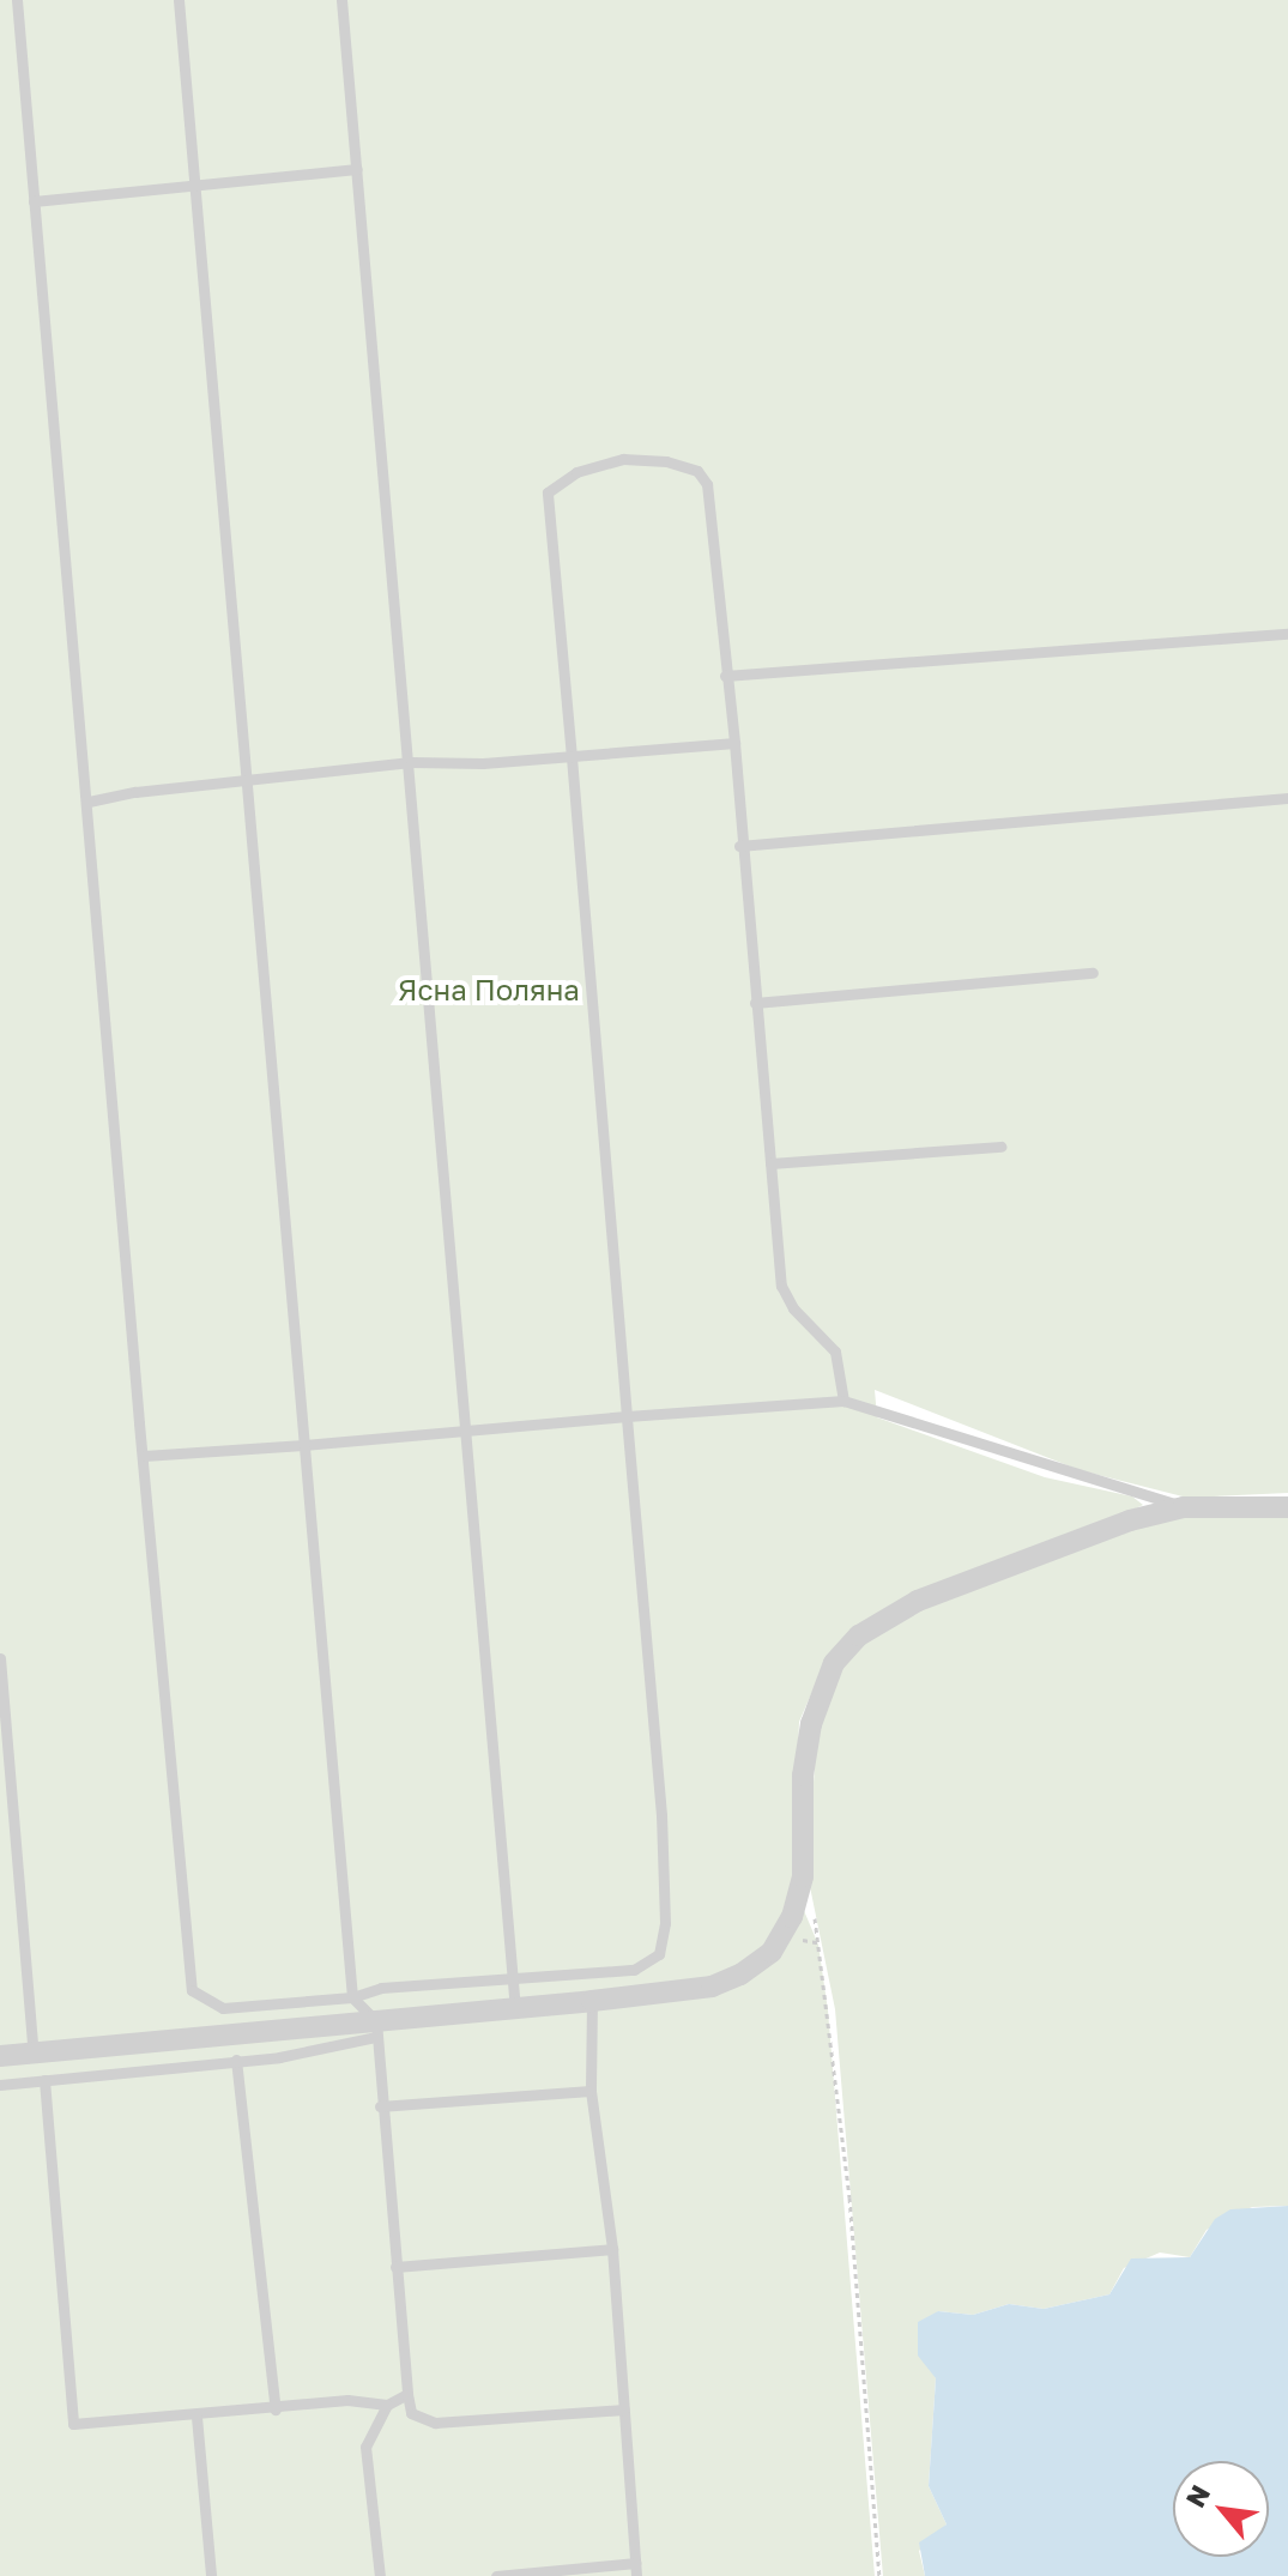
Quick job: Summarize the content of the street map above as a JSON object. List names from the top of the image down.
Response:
{
  "parks": ["Ясна Поляна"],
  "north": "top left"
}
